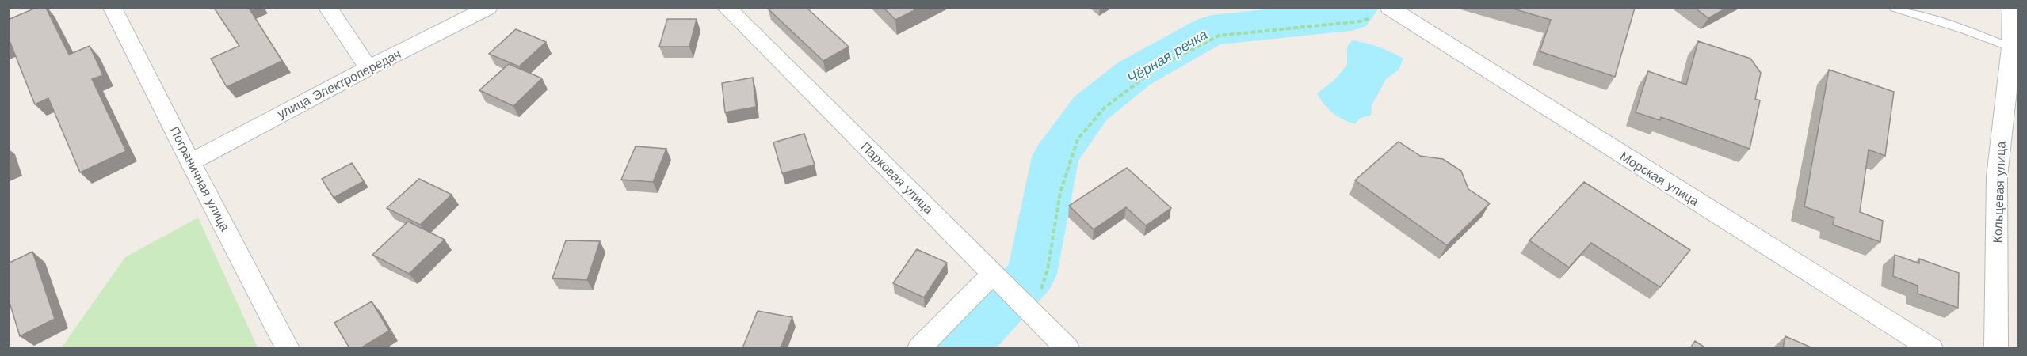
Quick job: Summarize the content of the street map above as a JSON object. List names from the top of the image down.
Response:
{
  "streets": {
    "street": [
      "улица Электропередач",
      "Парковая улица",
      "Пограничная улица",
      "Морская улица",
      "Кольцевая улица"
    ]
  },
  "crossings": [
    ["улица Электропередач", "Пограничная улица"]
  ],
  "water": ["Чёрная речка"]
}
